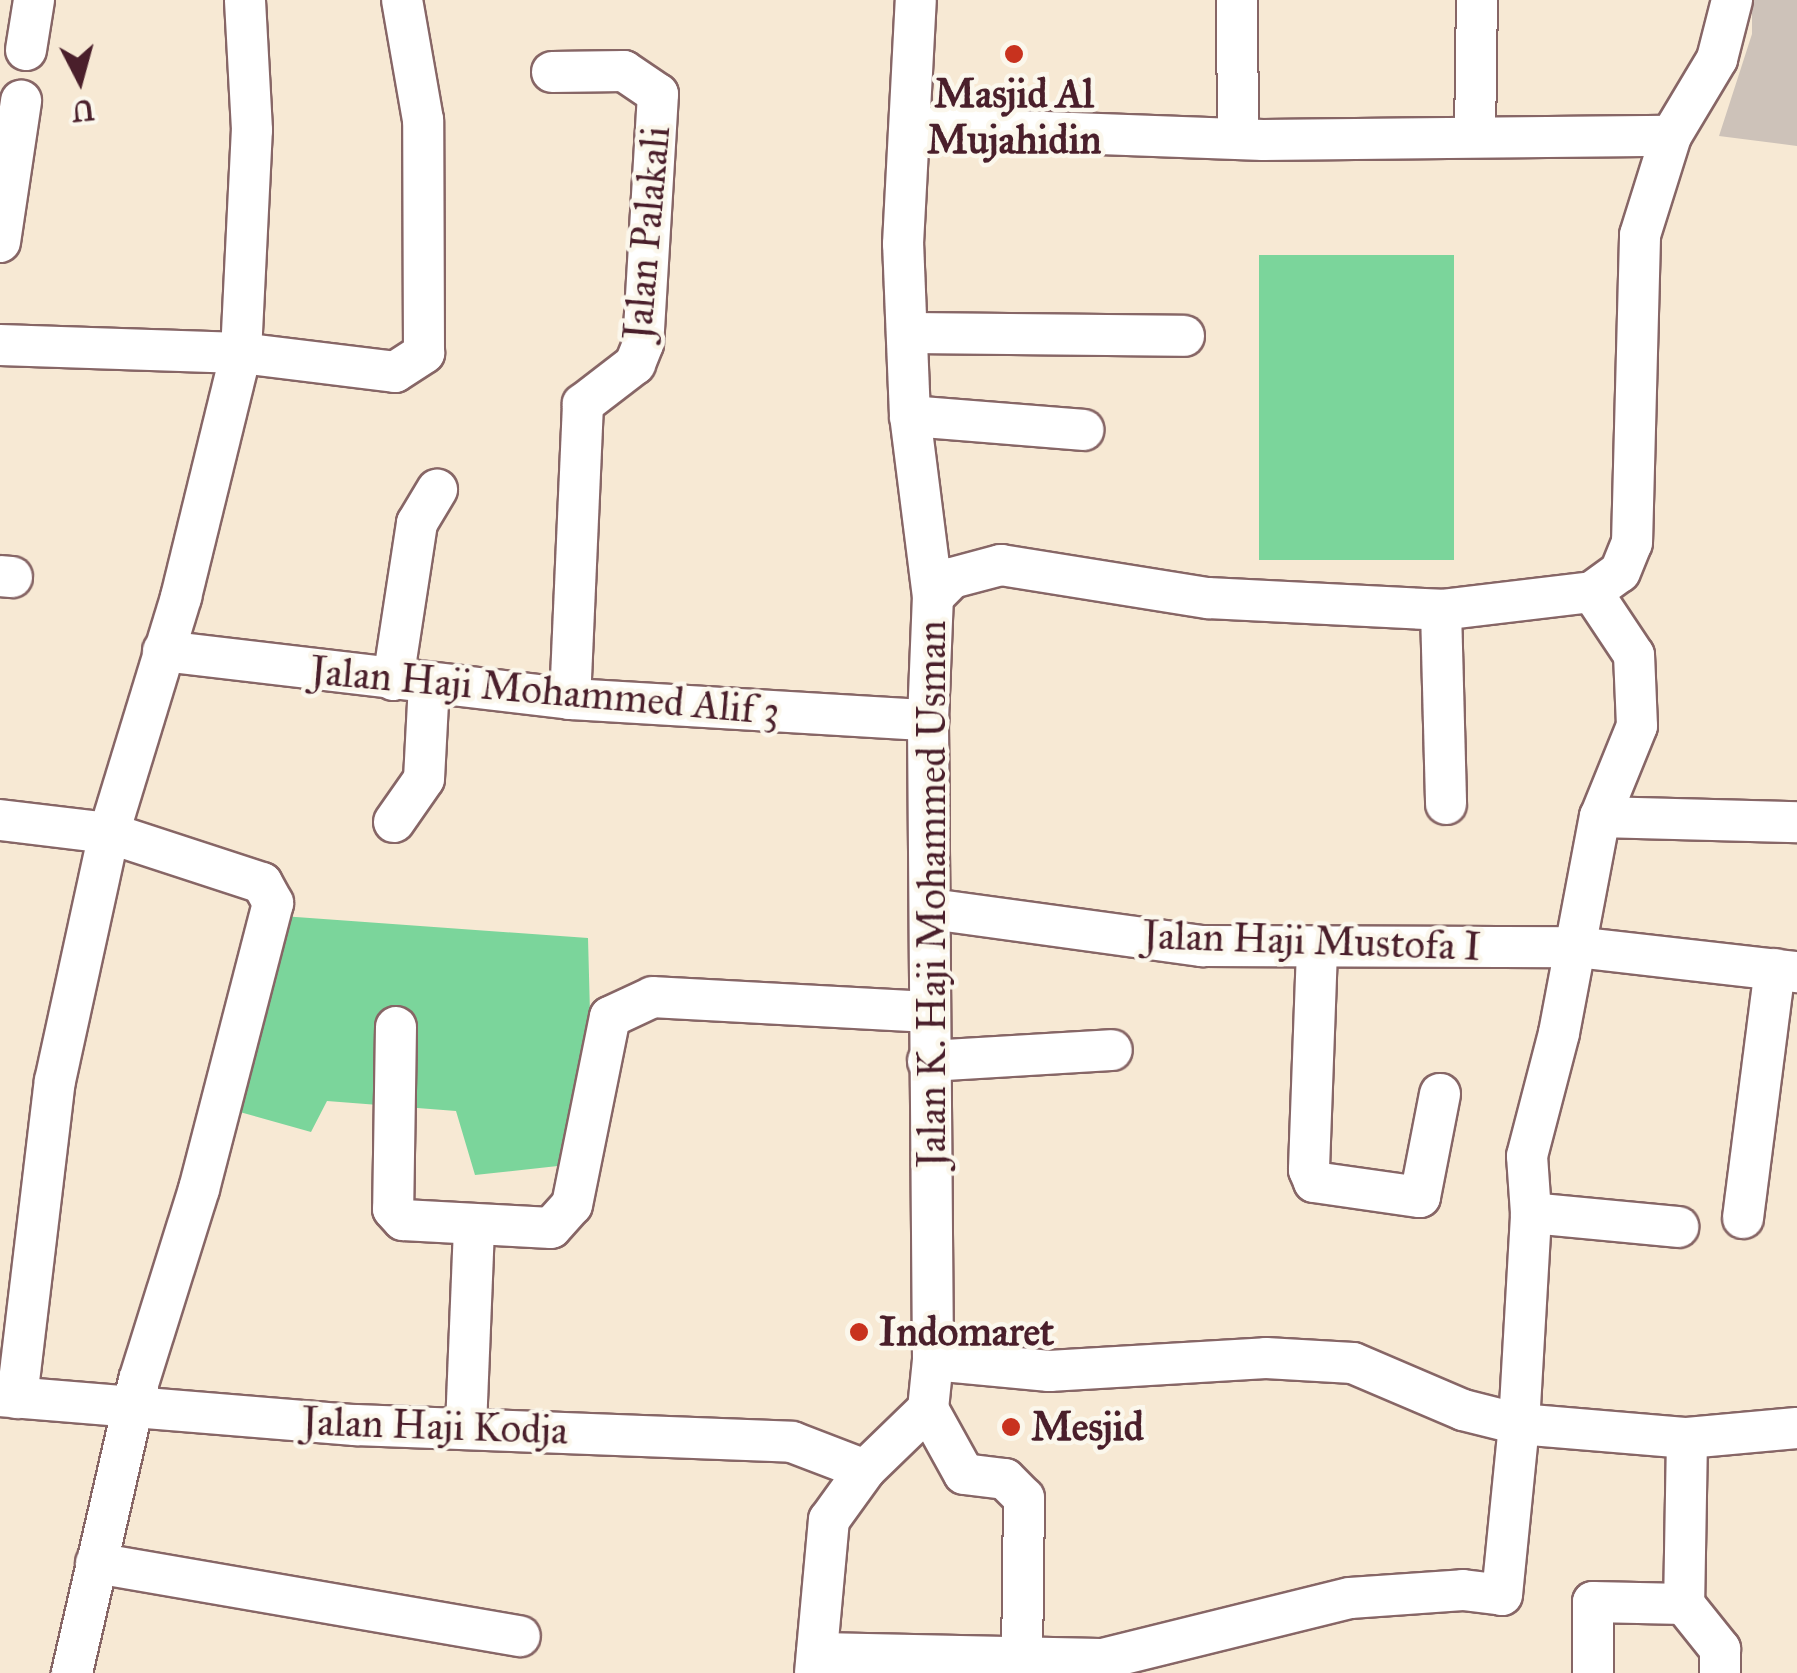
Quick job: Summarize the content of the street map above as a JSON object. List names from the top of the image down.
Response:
{
  "streets": {
    "street": [
      "Jalan Palakali",
      "Jalan Haji Mohammed Alif 3",
      "Jalan K. Haji Mohammed Usman",
      "Jalan Haji Mustofa I",
      "Jalan Haji Kodja"
    ]
  },
  "crossings": [
    ["Jalan Palakali", "Jalan Haji Mohammed Alif 3"],
    ["Jalan Haji Mohammed Alif 3", "Jalan K. Haji Mohammed Usman"],
    ["Jalan K. Haji Mohammed Usman", "Jalan Haji Mustofa I"]
  ],
  "places": ["Masjid Al Mujahidin", "Indomaret", "Mesjid"],
  "north": "bottom"
}
